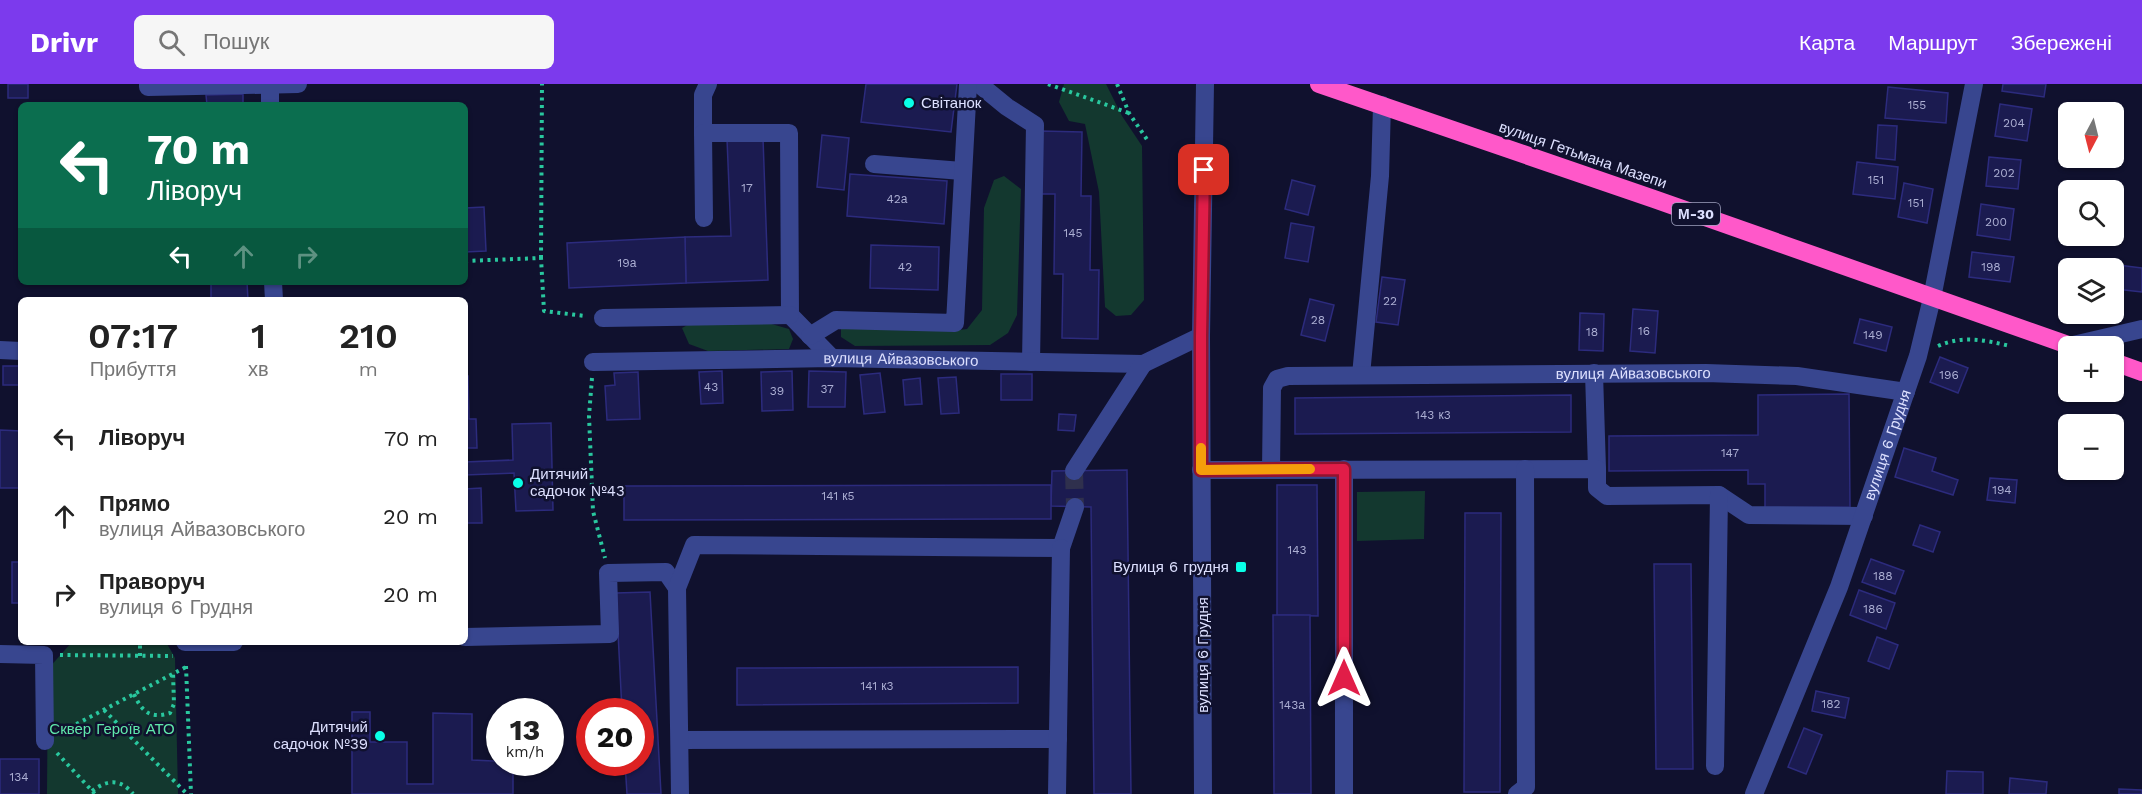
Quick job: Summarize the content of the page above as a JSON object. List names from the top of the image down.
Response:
{
  "streets": {
    "highway": ["вулиця Гетьмана Мазепи", "М-30"],
    "street": ["вулиця Айвазовського", "вулиця 6 Грудня"]
  },
  "crossings": [
    ["вулиця Гетьмана Мазепи", "вулиця 6 Грудня"],
    ["вулиця Айвазовського", "вулиця 6 Грудня"]
  ],
  "parks": ["Сквер Героїв АТО"],
  "places": {
    "other": ["Світанок", "Дитячий садочок №43", "Дитячий садочок №39"],
    "transit": ["Вулиця 6 грудня"]
  },
  "house_numbers": [
    "155",
    "204",
    "202",
    "151",
    "17",
    "42а",
    "151",
    "200",
    "145",
    "19а",
    "42",
    "198",
    "22",
    "28",
    "16",
    "18",
    "149",
    "196",
    "43",
    "37",
    "39",
    "143 к3",
    "147",
    "194",
    "141 к5",
    "143",
    "188",
    "186",
    "141 к3",
    "182",
    "143а",
    "134"
  ],
  "north": "bottom",
  "page": {
    "header": "Drivr",
    "search": "Пошук",
    "nav": ["Карта", "Маршрут", "Збережені"],
    "map_buttons": ["+", "−"],
    "turn": ["70 m", "Ліворуч"],
    "eta": [
      "07:17",
      "Прибуття",
      "1",
      "хв",
      "210",
      "m"
    ],
    "list": [
      {
        "name": "Ліворуч",
        "value": "70 m"
      },
      {
        "name": "Прямо",
        "note": "вулиця Айвазовського",
        "value": "20 m"
      },
      {
        "name": "Праворуч",
        "note": "вулиця 6 Грудня",
        "value": "20 m"
      }
    ],
    "speed": "13 km/h",
    "limit": "20"
  }
}
